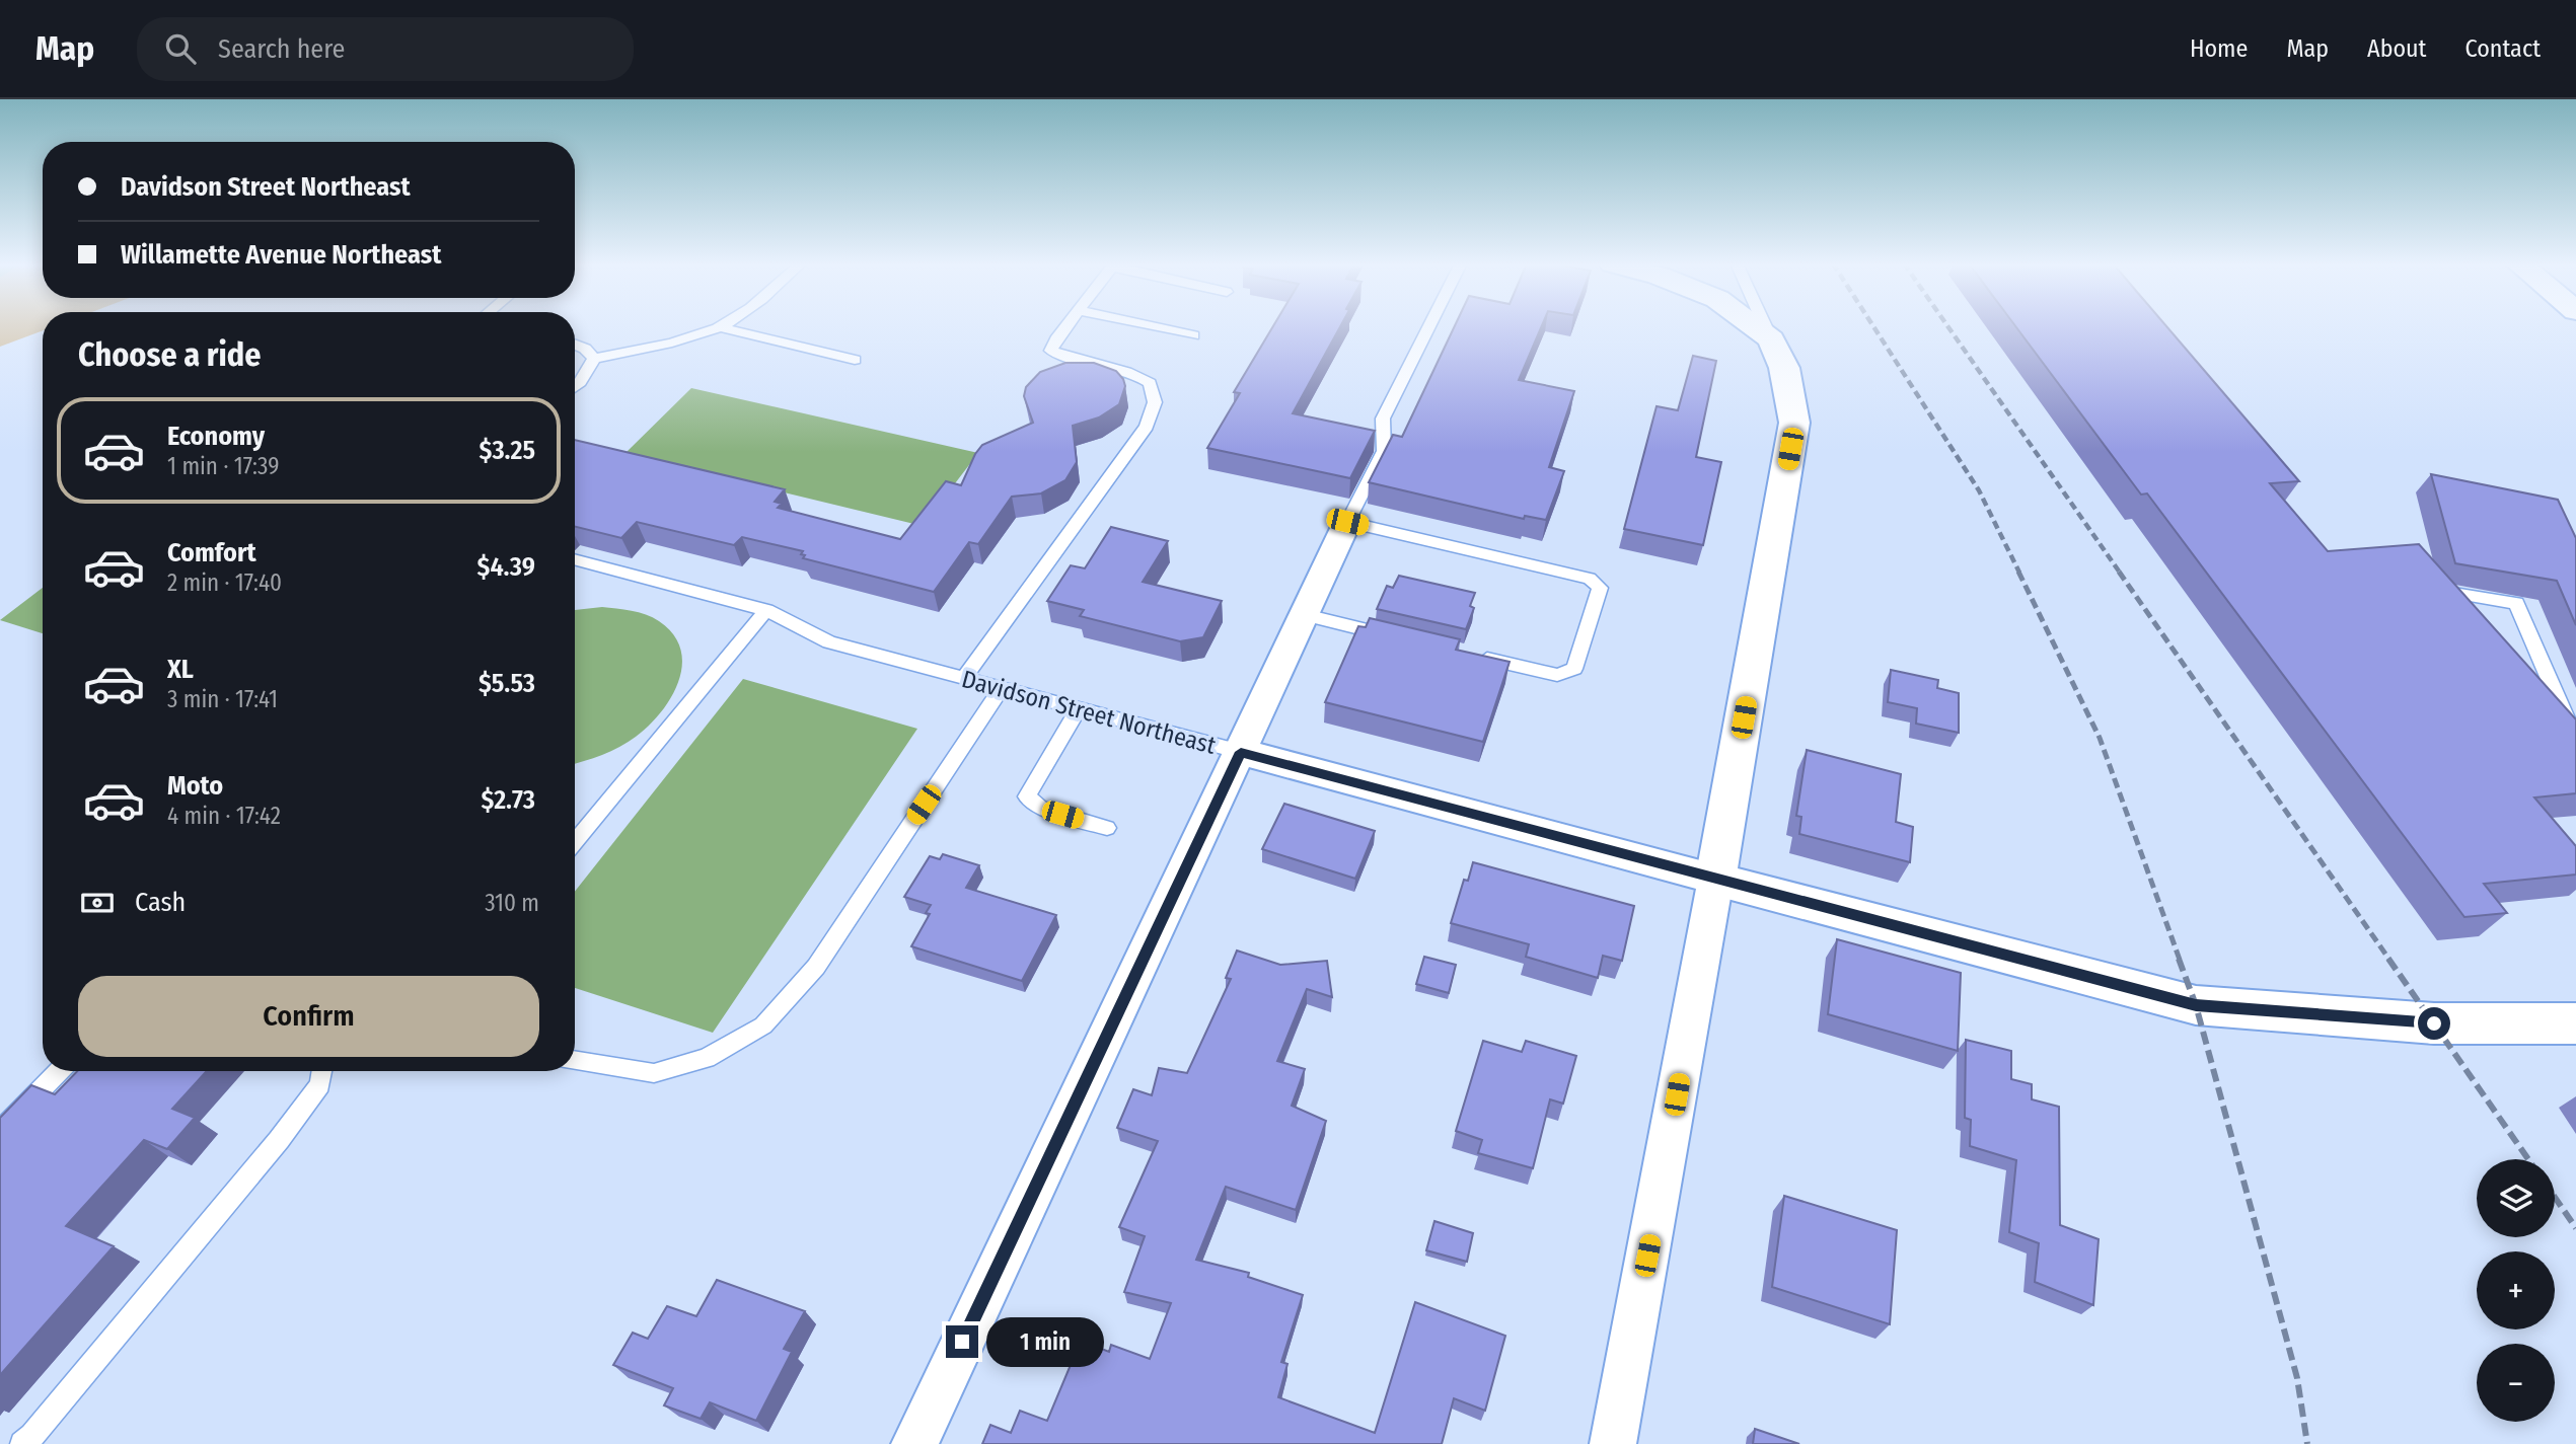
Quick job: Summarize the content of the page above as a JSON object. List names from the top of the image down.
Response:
{
  "streets": {
    "street": ["Davidson Street Northeast"]
  },
  "page": {
    "header": "Map",
    "search": "Search here",
    "nav": [
      "Home",
      "Map",
      "About",
      "Contact"
    ],
    "banner": ["Davidson Street Northeast", "Willamette Avenue Northeast"],
    "heading": "Choose a ride",
    "list": [
      {
        "name": "Economy",
        "note": "1 min · 17:39",
        "value": "$3.25"
      },
      {
        "name": "Comfort",
        "note": "2 min · 17:40",
        "value": "$4.39"
      },
      {
        "name": "XL",
        "note": "3 min · 17:41",
        "value": "$5.53"
      },
      {
        "name": "Moto",
        "note": "4 min · 17:42",
        "value": "$2.73"
      }
    ],
    "pay": ["Cash", "310 m"],
    "buttons": "Confirm",
    "map_buttons": ["+", "−"],
    "bubble": "1 min"
  }
}
